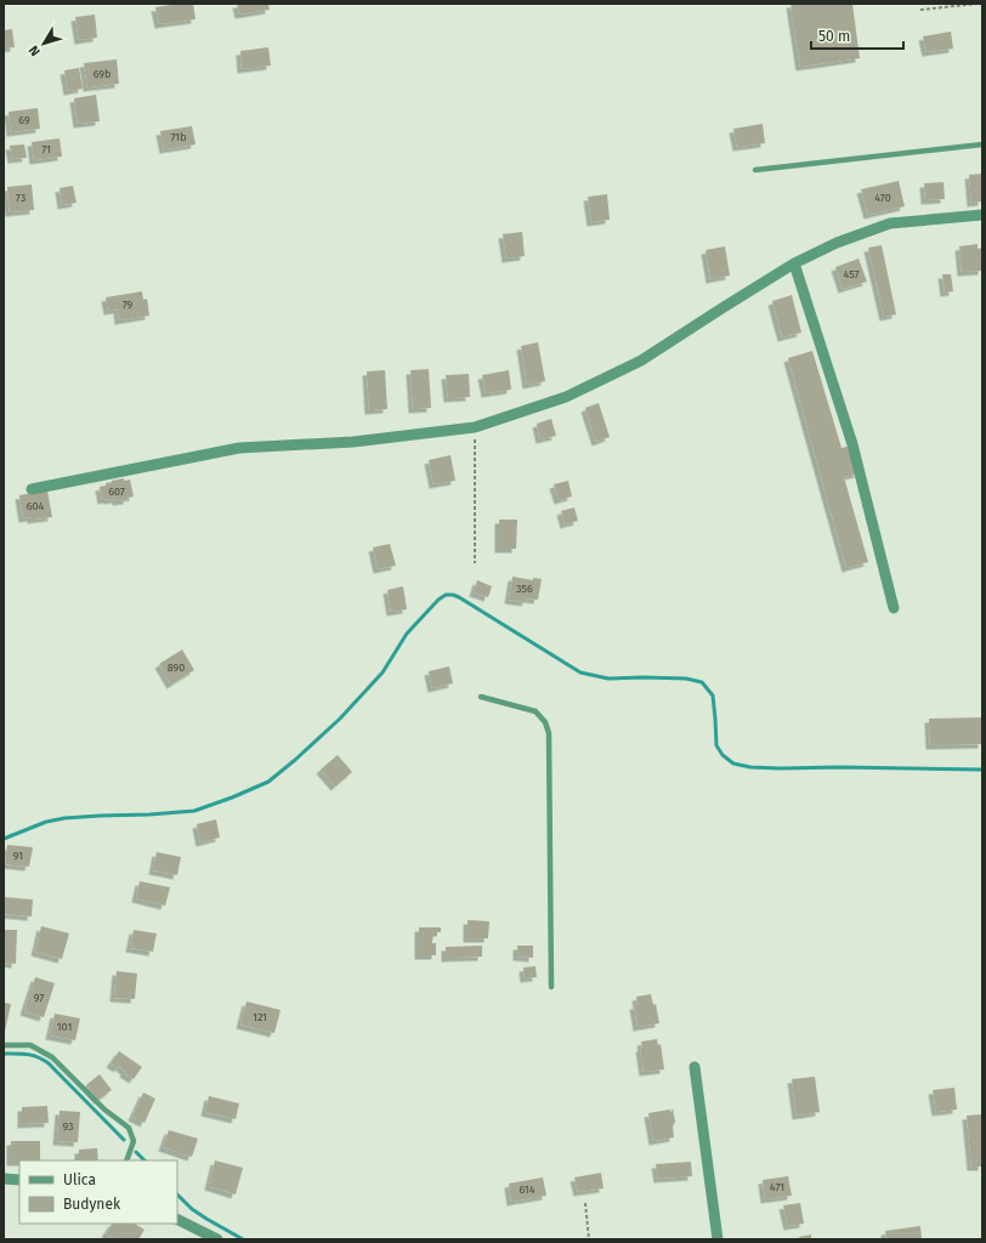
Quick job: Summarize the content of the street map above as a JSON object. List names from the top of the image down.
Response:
{
  "house_numbers": [
    "69b",
    "69",
    "71b",
    "71",
    "73",
    "470",
    "457",
    "79",
    "607",
    "604",
    "356",
    "890",
    "91",
    "97",
    "121",
    "101",
    "93",
    "471",
    "614"
  ],
  "legend": ["Ulica", "Budynek"],
  "scale_bar": "50 m",
  "north": "bottom left"
}
